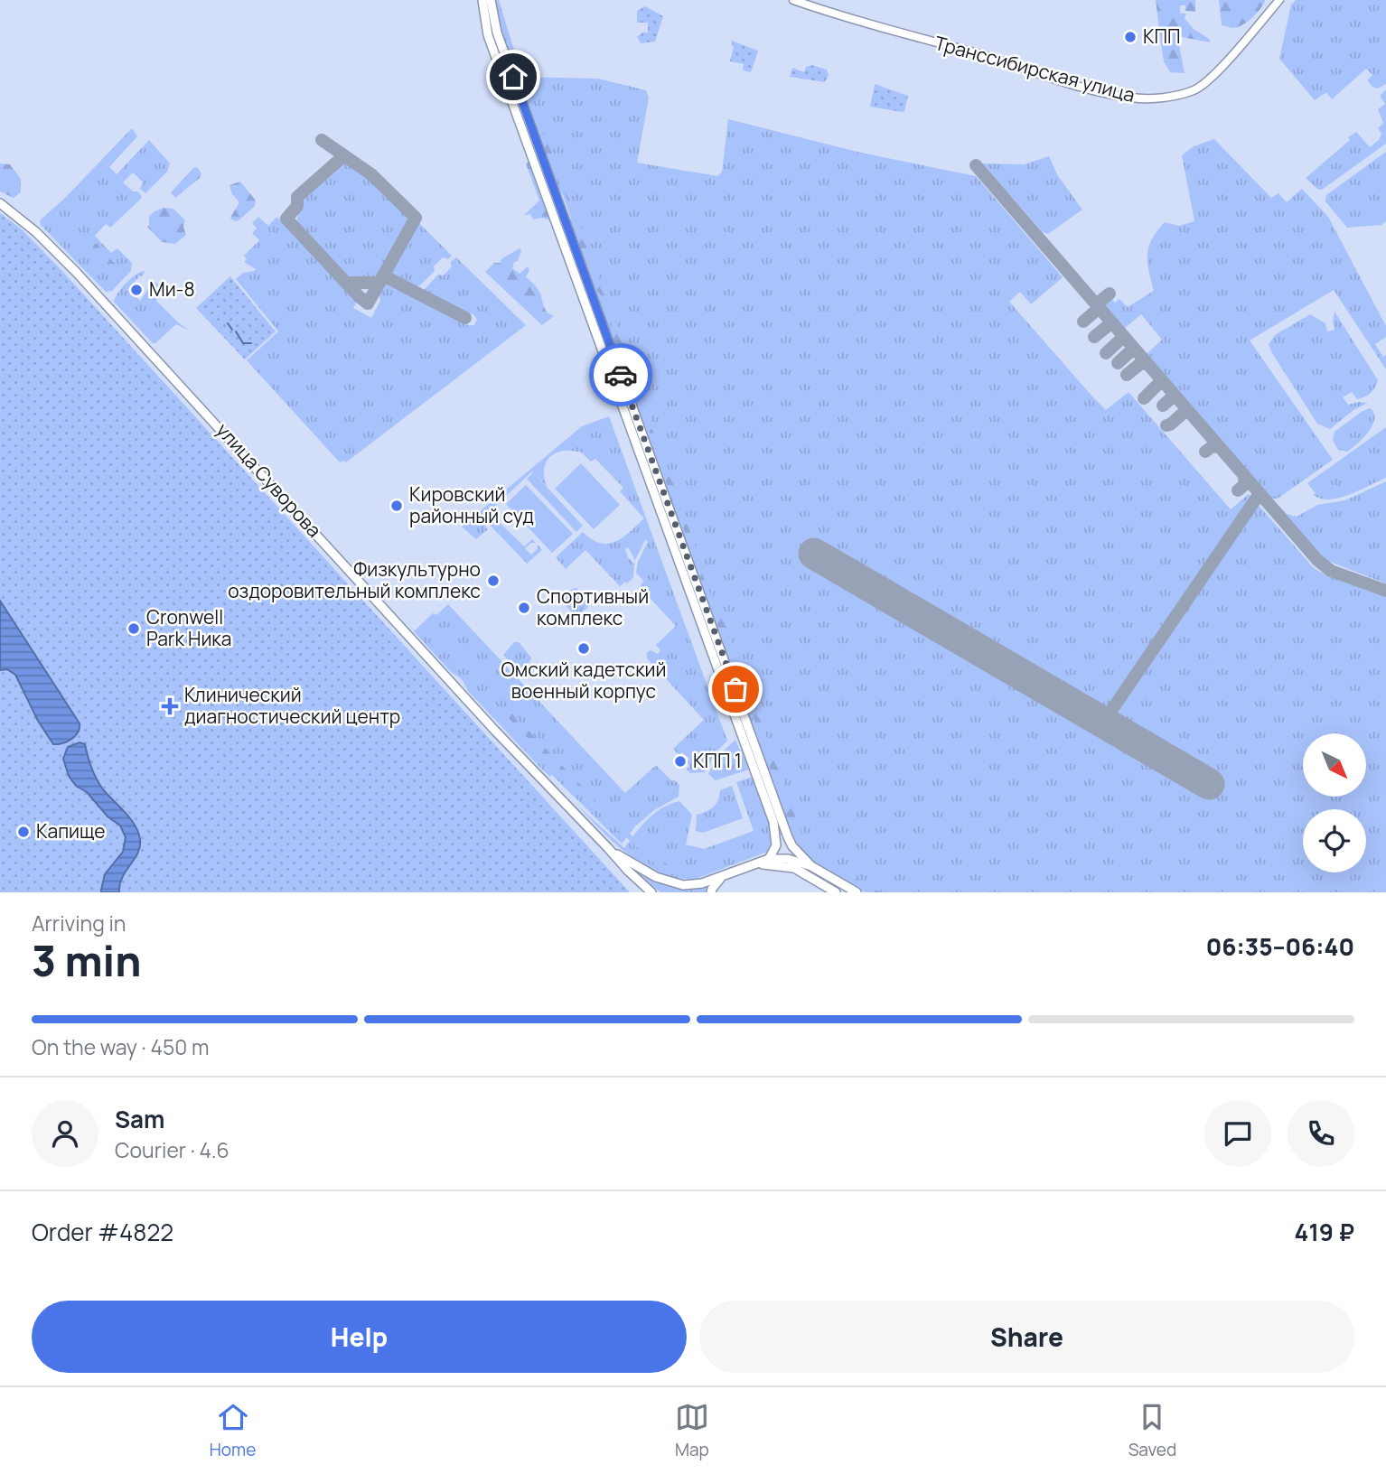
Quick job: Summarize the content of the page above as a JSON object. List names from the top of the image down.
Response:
{
  "streets": {
    "main road": ["Транссибирская улица", "улица Суворова"]
  },
  "places": {
    "other": [
      "КПП",
      "Ми-8",
      "Кировский районный суд",
      "Физкультурно оздоровительный комплекс",
      "Спортивный комплекс",
      "Cronwell Park Ника",
      "Омский кадетский военный корпус",
      "КПП 1",
      "Капище"
    ],
    "health": ["Клинический диагностический центр"]
  },
  "north": "bottom right",
  "page": {
    "heading": ["3 min", "Arriving in", "06:35–06:40"],
    "panel": [
      "Sam",
      "Courier · 4.6",
      "Order #4822",
      "419 ₽"
    ],
    "bar": "On the way · 450 m",
    "buttons": ["Help", "Share"],
    "tabs": ["Home", "Map", "Saved"]
  }
}
